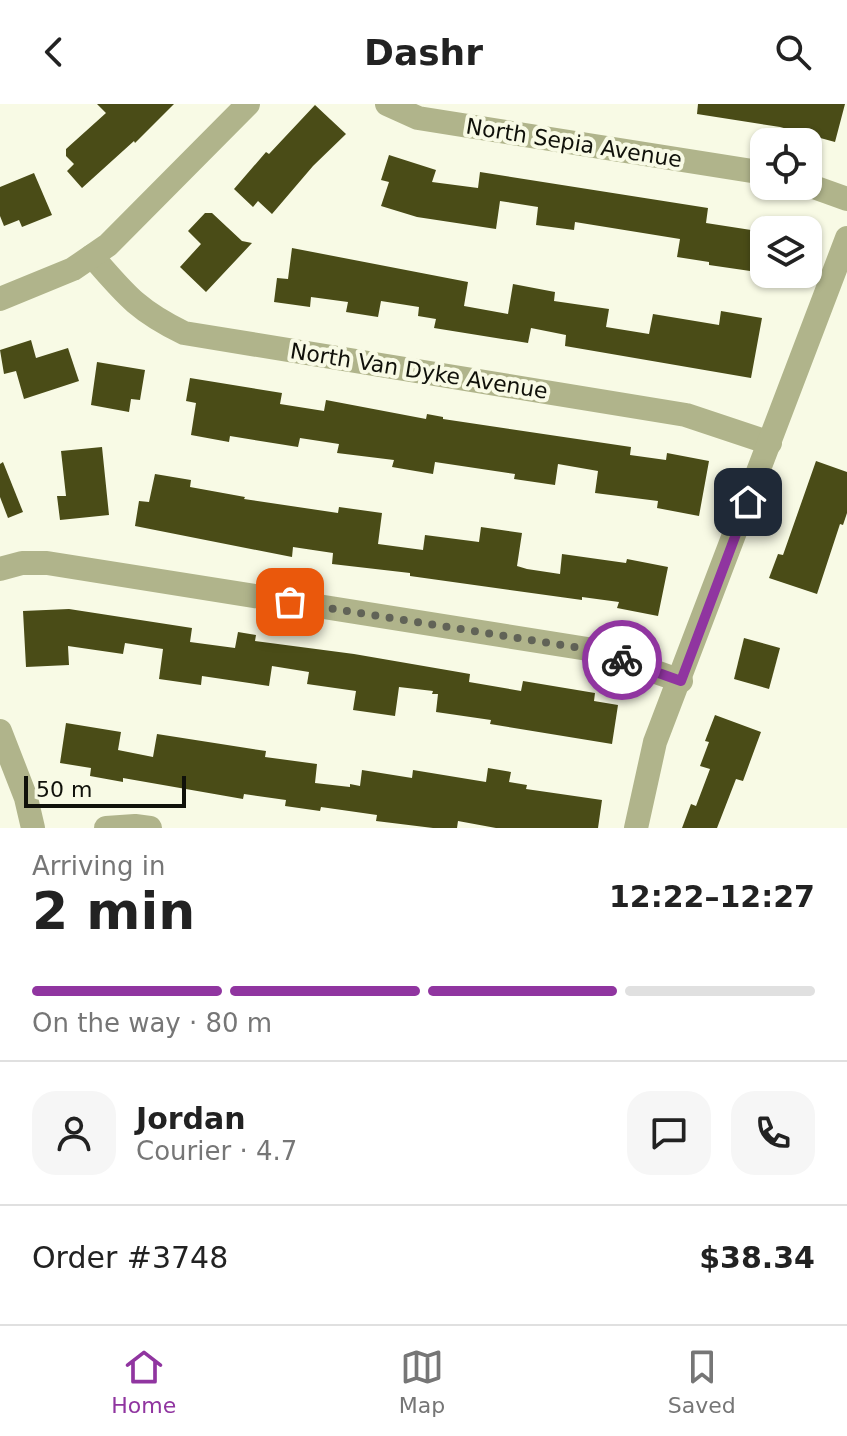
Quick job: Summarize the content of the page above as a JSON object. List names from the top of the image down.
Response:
{
  "streets": {
    "street": ["North Sepia Avenue", "North Van Dyke Avenue"]
  },
  "scale_bar": "50 m",
  "page": {
    "header": "Dashr",
    "scale": "50 m",
    "heading": ["2 min", "Arriving in", "12:22–12:27"],
    "panel": [
      "Jordan",
      "Courier · 4.7",
      "Order #3748",
      "$38.34"
    ],
    "bar": "On the way · 80 m",
    "tabs": ["Home", "Map", "Saved"]
  }
}
